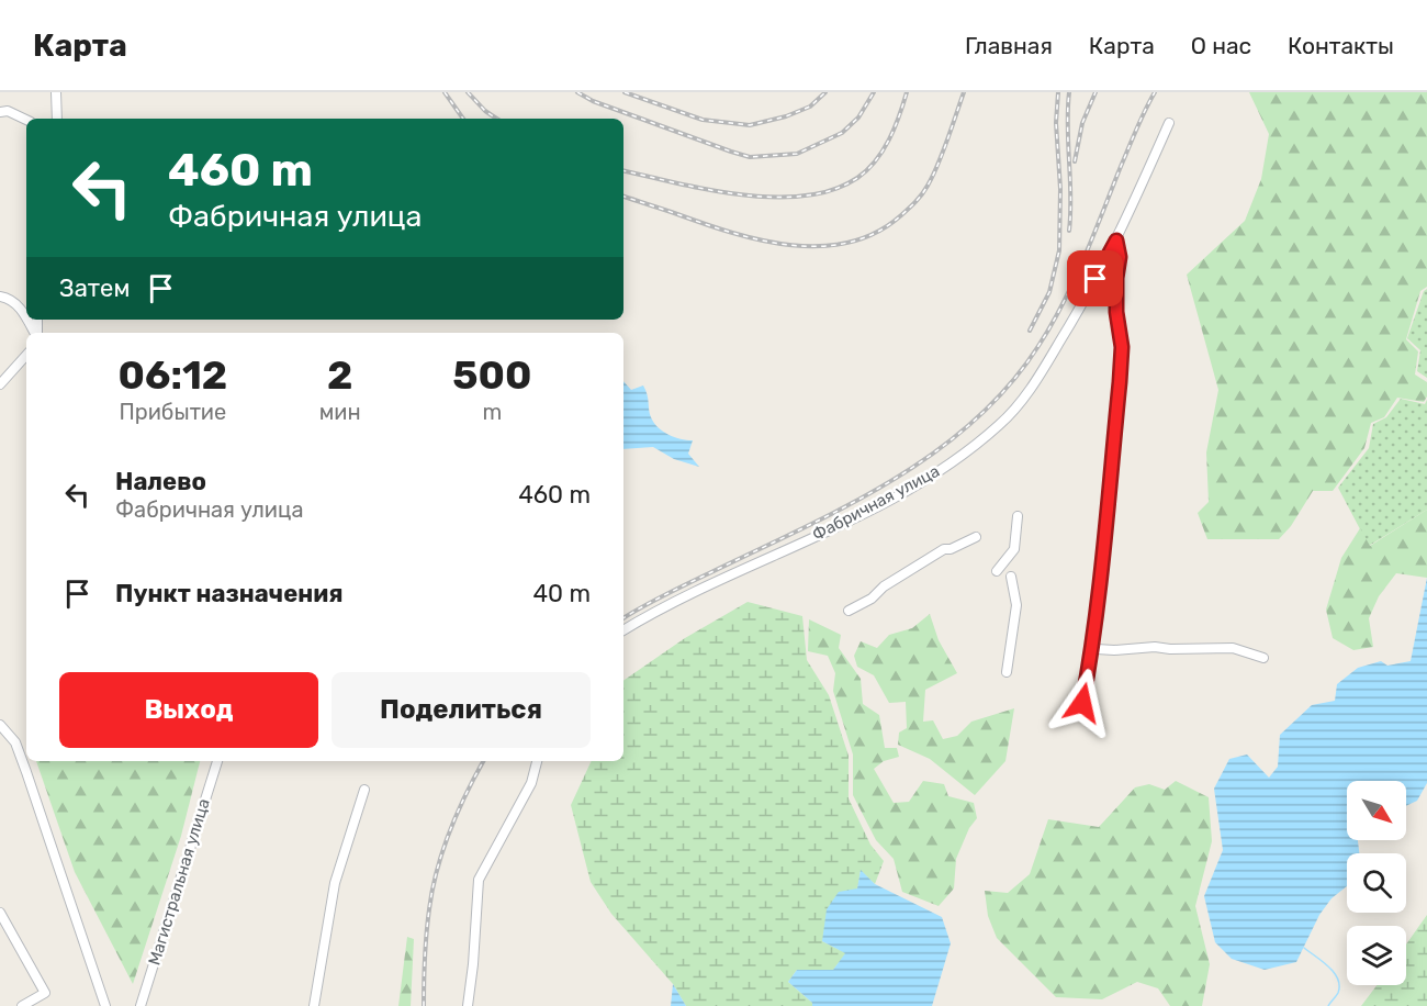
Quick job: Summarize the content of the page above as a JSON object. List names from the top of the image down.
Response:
{
  "streets": {
    "street": ["Фабричная улица", "Магистральная улица"]
  },
  "north": "bottom right",
  "page": {
    "header": "Карта",
    "nav": [
      "Главная",
      "Карта",
      "О нас",
      "Контакты"
    ],
    "turn": ["460 m", "Фабричная улица"],
    "then": "Затем",
    "eta": [
      "06:12",
      "Прибытие",
      "2",
      "мин",
      "500",
      "m"
    ],
    "list": [
      {
        "name": "Налево",
        "note": "Фабричная улица",
        "value": "460 m"
      },
      {
        "name": "Пункт назначения",
        "value": "40 m"
      }
    ],
    "buttons": ["Выход", "Поделиться"]
  }
}
